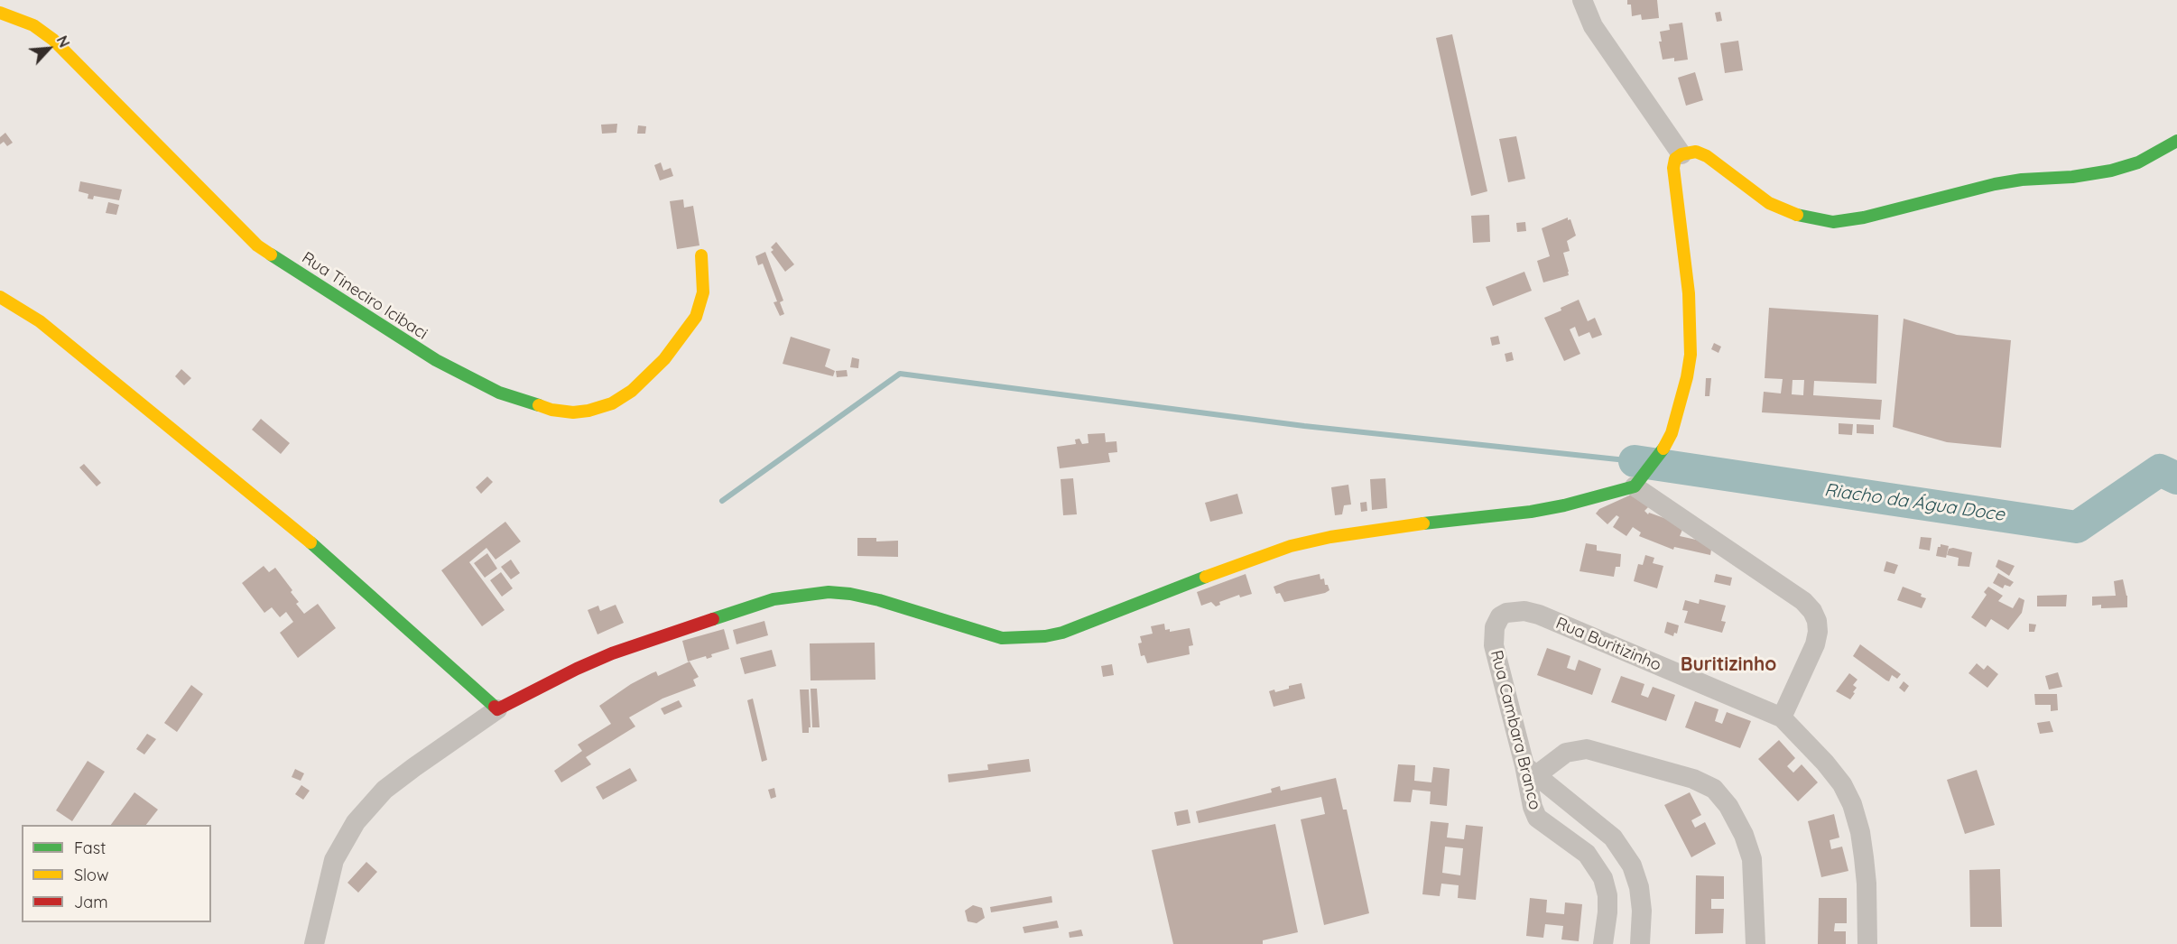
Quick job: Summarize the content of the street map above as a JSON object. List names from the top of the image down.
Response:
{
  "streets": {
    "street": ["Rua Tineciro Icibaci", "Rua Buritizinho", "Rua Cambara Branco"]
  },
  "crossings": [
    ["Rua Buritizinho", "Rua Cambara Branco"]
  ],
  "districts": ["Buritizinho"],
  "water": ["Riacho da Água Doce"],
  "legend": ["Fast", "Slow", "Jam"],
  "north": "top right"
}
